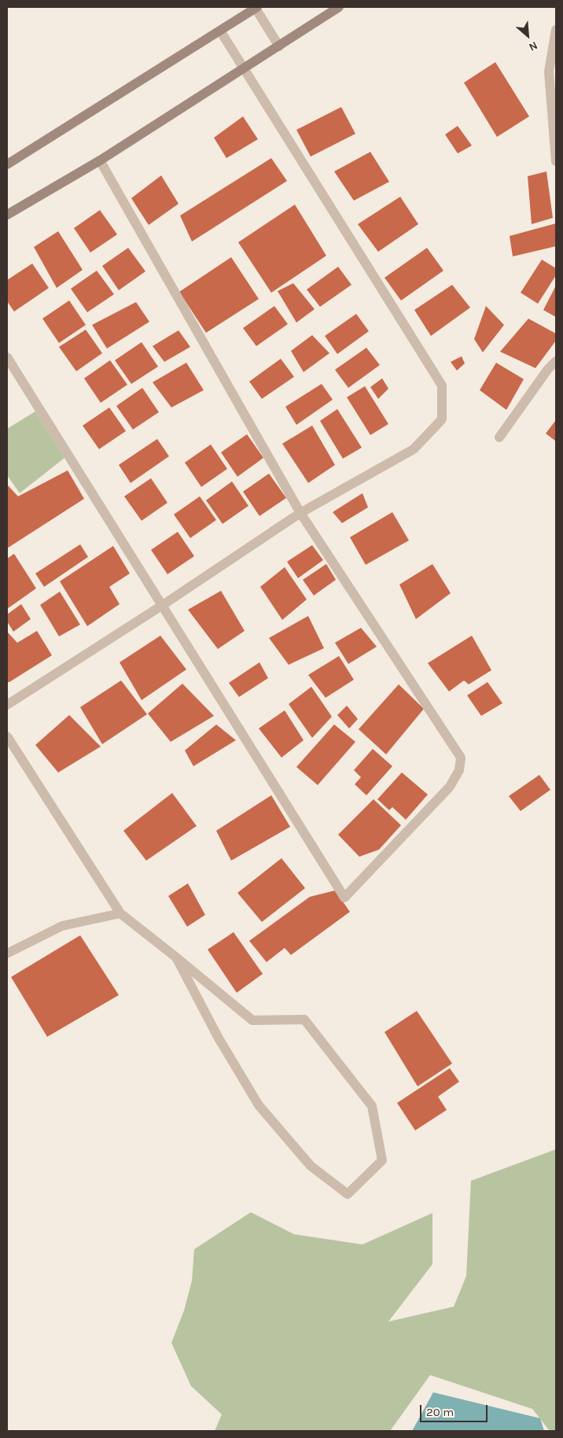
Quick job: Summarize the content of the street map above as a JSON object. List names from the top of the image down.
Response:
{
  "scale_bar": "20 m",
  "north": "bottom right"
}
